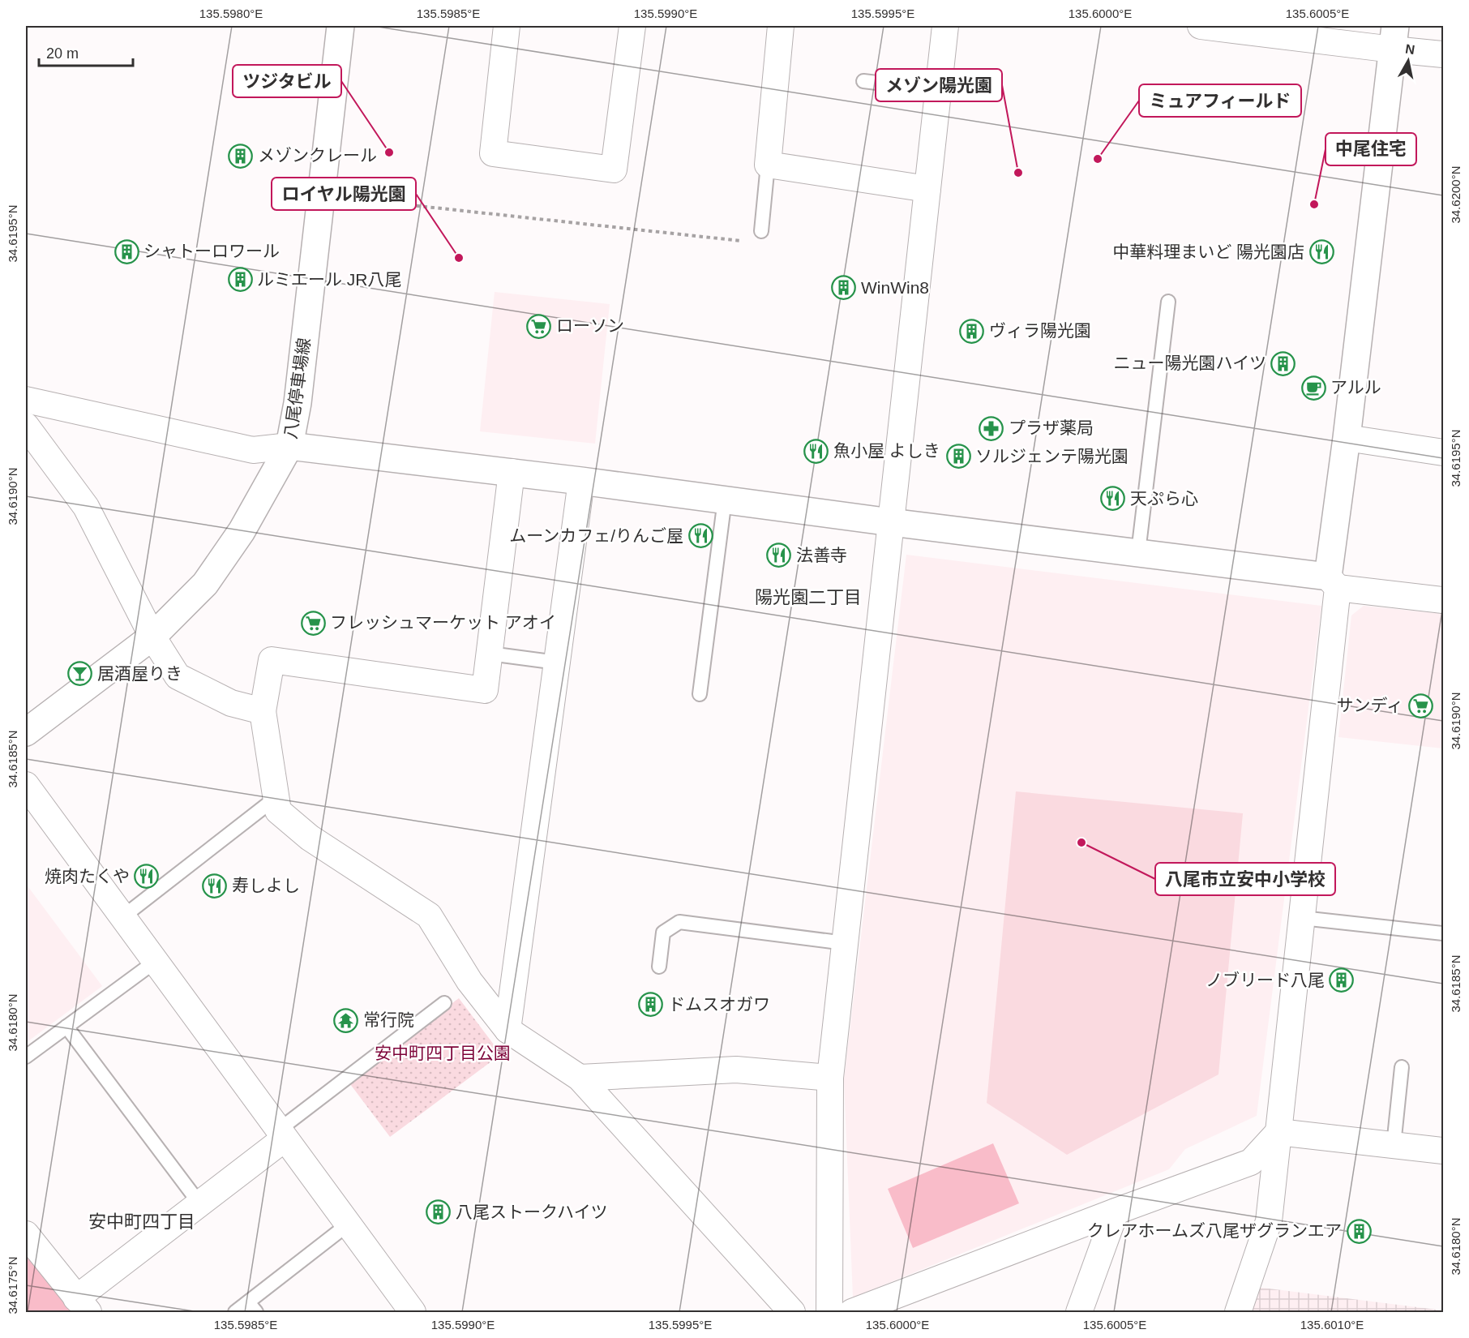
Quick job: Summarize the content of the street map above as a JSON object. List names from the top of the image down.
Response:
{
  "streets": {
    "street": ["八尾停車場線"]
  },
  "districts": ["陽光園二丁目", "安中町四丁目"],
  "parks": ["安中町四丁目公園"],
  "places": {
    "other": [
      "ツジタビル",
      "ミュアフィールド",
      "メゾン陽光園",
      "中尾住宅",
      "ロイヤル陽光園",
      "八尾市立安中小学校"
    ],
    "building": [
      "メゾンクレール",
      "シャトーロワール",
      "ルミエール JR八尾",
      "WinWin8",
      "ヴィラ陽光園",
      "ニュー陽光園ハイツ",
      "ソルジェンテ陽光園",
      "ノブリード八尾",
      "ドムスオガワ",
      "八尾ストークハイツ",
      "クレアホームズ八尾ザグランエア"
    ],
    "restaurant": [
      "中華料理まいど 陽光園店",
      "魚小屋 よしき",
      "天ぷら心",
      "ムーンカフェ/りんご屋",
      "法善寺",
      "焼肉たくや",
      "寿しよし"
    ],
    "supermarket": ["ローソン", "フレッシュマーケット アオイ", "サンディ"],
    "cafe": ["アルル"],
    "pharmacy": ["プラザ薬局"],
    "bar": ["居酒屋りき"],
    "temple": ["常行院"]
  },
  "scale_bar": "20 m",
  "north": "top",
  "coordinates": [
    "135.5980°E",
    "135.5985°E",
    "135.5990°E",
    "135.5995°E",
    "135.6000°E",
    "135.6005°E",
    "34.6200°N",
    "34.6195°N",
    "34.6190°N",
    "34.6185°N",
    "34.6180°N",
    "34.6175°N",
    "135.6010°E"
  ]
}
